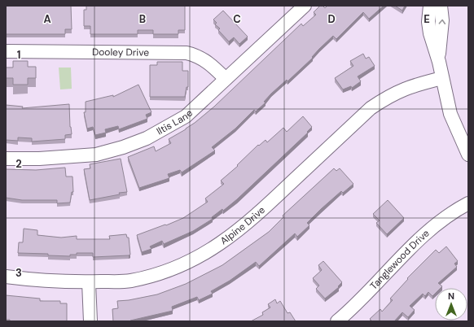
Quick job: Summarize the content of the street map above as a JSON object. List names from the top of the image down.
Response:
{
  "streets": {
    "street": [
      "Dooley Drive",
      "Iltis Lane",
      "Alpine Drive",
      "Tanglewood Drive"
    ]
  },
  "crossings": [
    ["Dooley Drive", "Iltis Lane"]
  ],
  "north": "top",
  "grid": {
    "columns": [
      "A",
      "B",
      "C",
      "D",
      "E"
    ],
    "rows": ["1", "2", "3"]
  }
}
